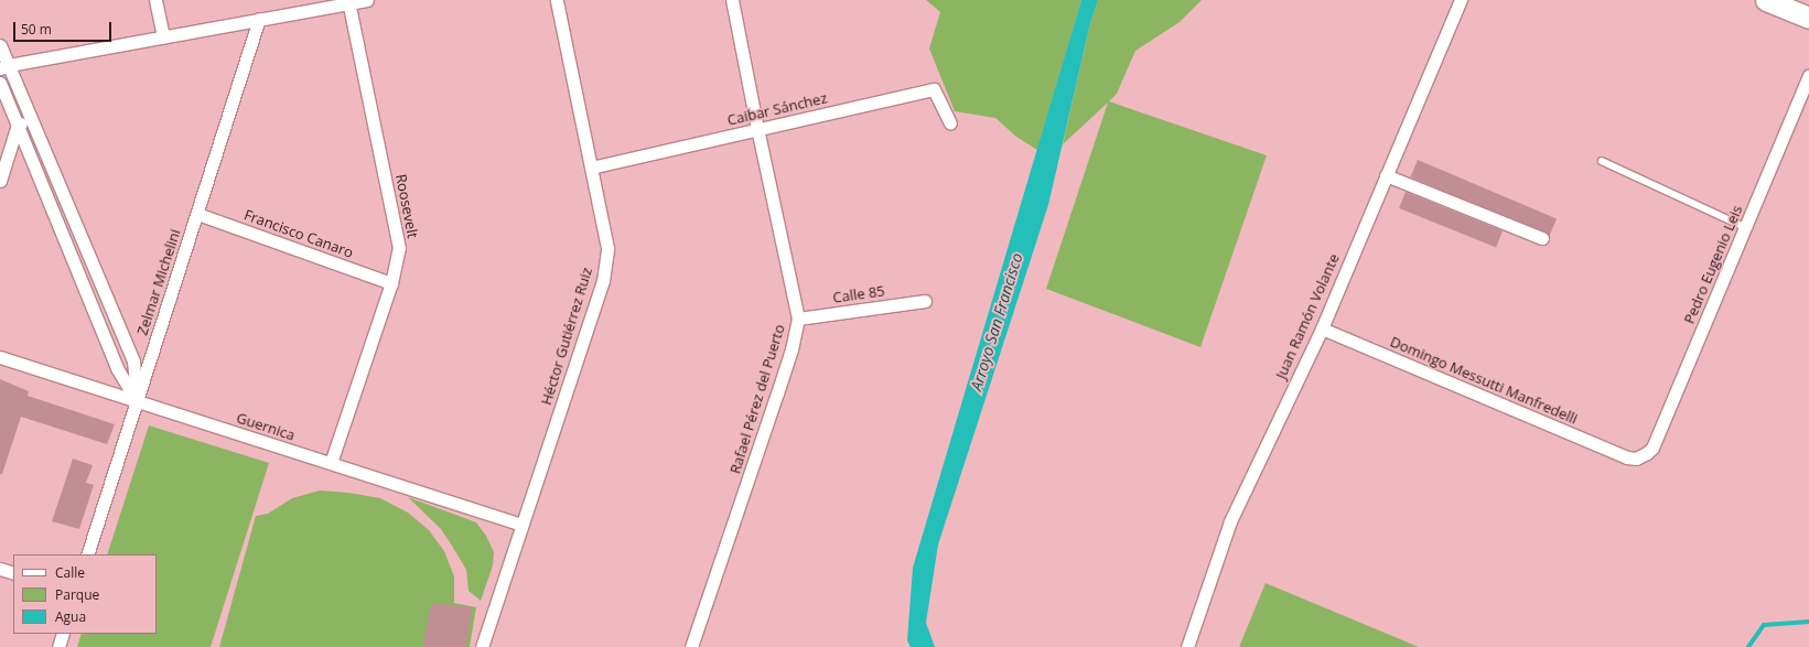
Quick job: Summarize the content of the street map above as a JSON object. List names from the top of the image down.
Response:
{
  "streets": {
    "street": [
      "Caibar Sánchez",
      "Roosevelt",
      "Francisco Canaro",
      "Pedro Eugenio Leis",
      "Zelmar Michelini",
      "Calle 85",
      "Juan Ramón Volante",
      "Héctor Gutiérrez Ruiz",
      "Domingo Messutti Manfredelli",
      "Rafael Pérez del Puerto",
      "Guernica"
    ]
  },
  "crossings": [
    ["Caibar Sánchez", "Héctor Gutiérrez Ruiz"],
    ["Caibar Sánchez", "Rafael Pérez del Puerto"],
    ["Roosevelt", "Francisco Canaro"],
    ["Roosevelt", "Guernica"],
    ["Francisco Canaro", "Zelmar Michelini"],
    ["Pedro Eugenio Leis", "Domingo Messutti Manfredelli"],
    ["Zelmar Michelini", "Guernica"],
    ["Calle 85", "Rafael Pérez del Puerto"],
    ["Juan Ramón Volante", "Domingo Messutti Manfredelli"],
    ["Héctor Gutiérrez Ruiz", "Guernica"]
  ],
  "water": ["Arroyo San Francisco"],
  "legend": ["Calle", "Parque", "Agua"],
  "scale_bar": "50 m"
}
